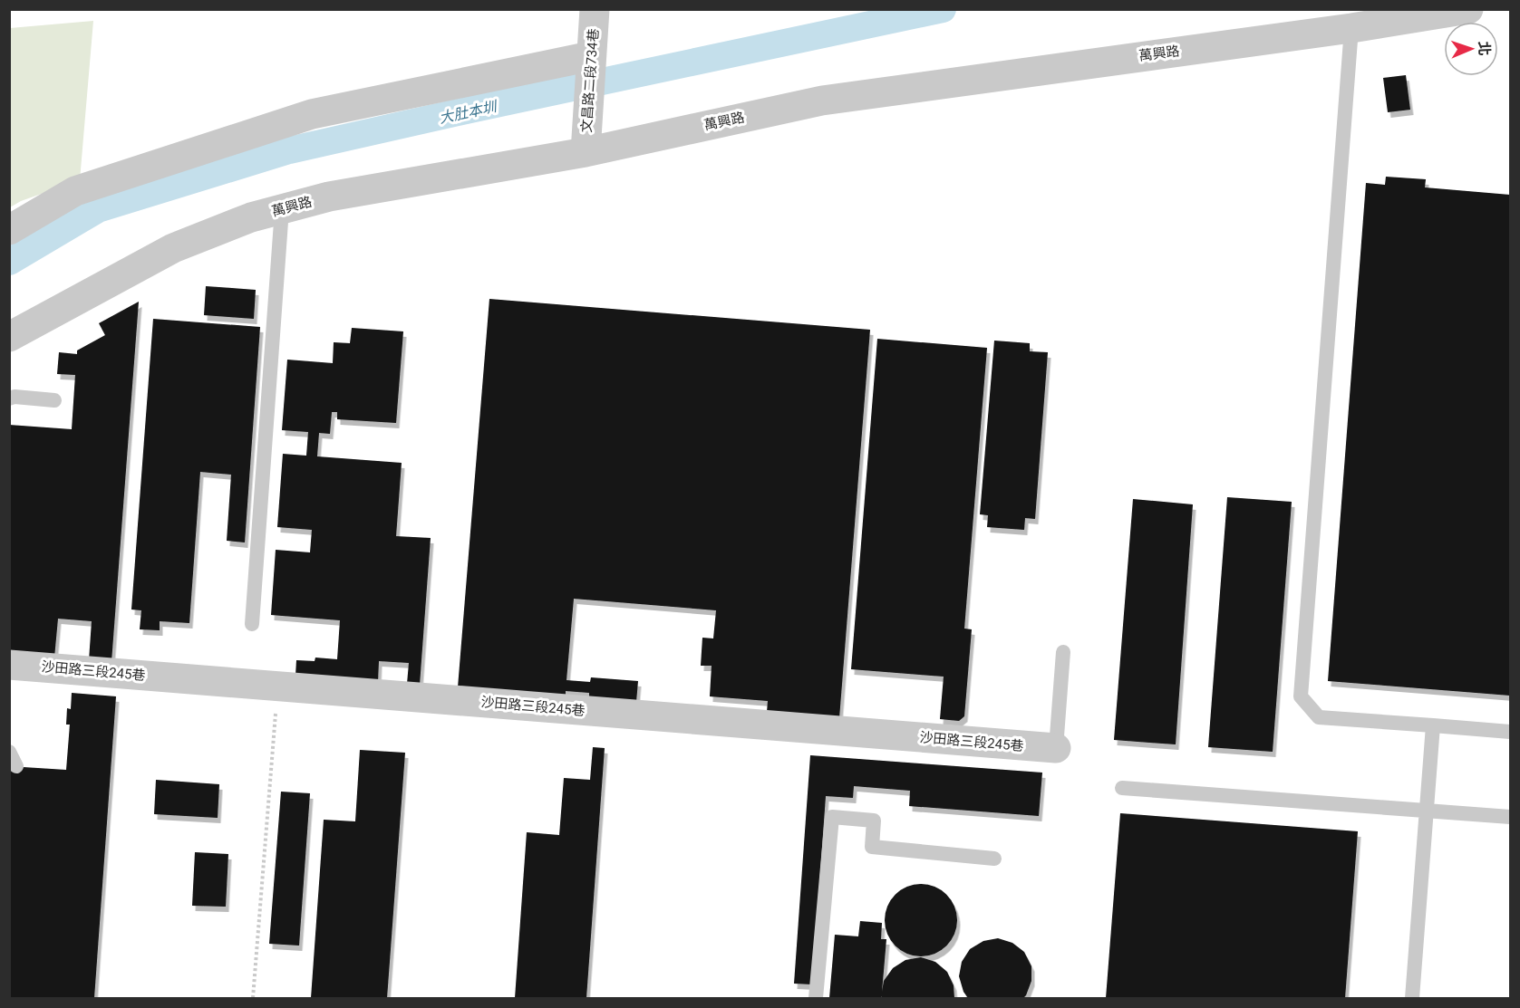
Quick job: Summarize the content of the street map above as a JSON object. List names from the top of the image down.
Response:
{
  "streets": {
    "street": ["萬興路", "文昌路二段734巷", "沙田路三段245巷"]
  },
  "crossings": [
    ["萬興路", "文昌路二段734巷"]
  ],
  "water": ["大肚本圳"],
  "north": "right"
}
